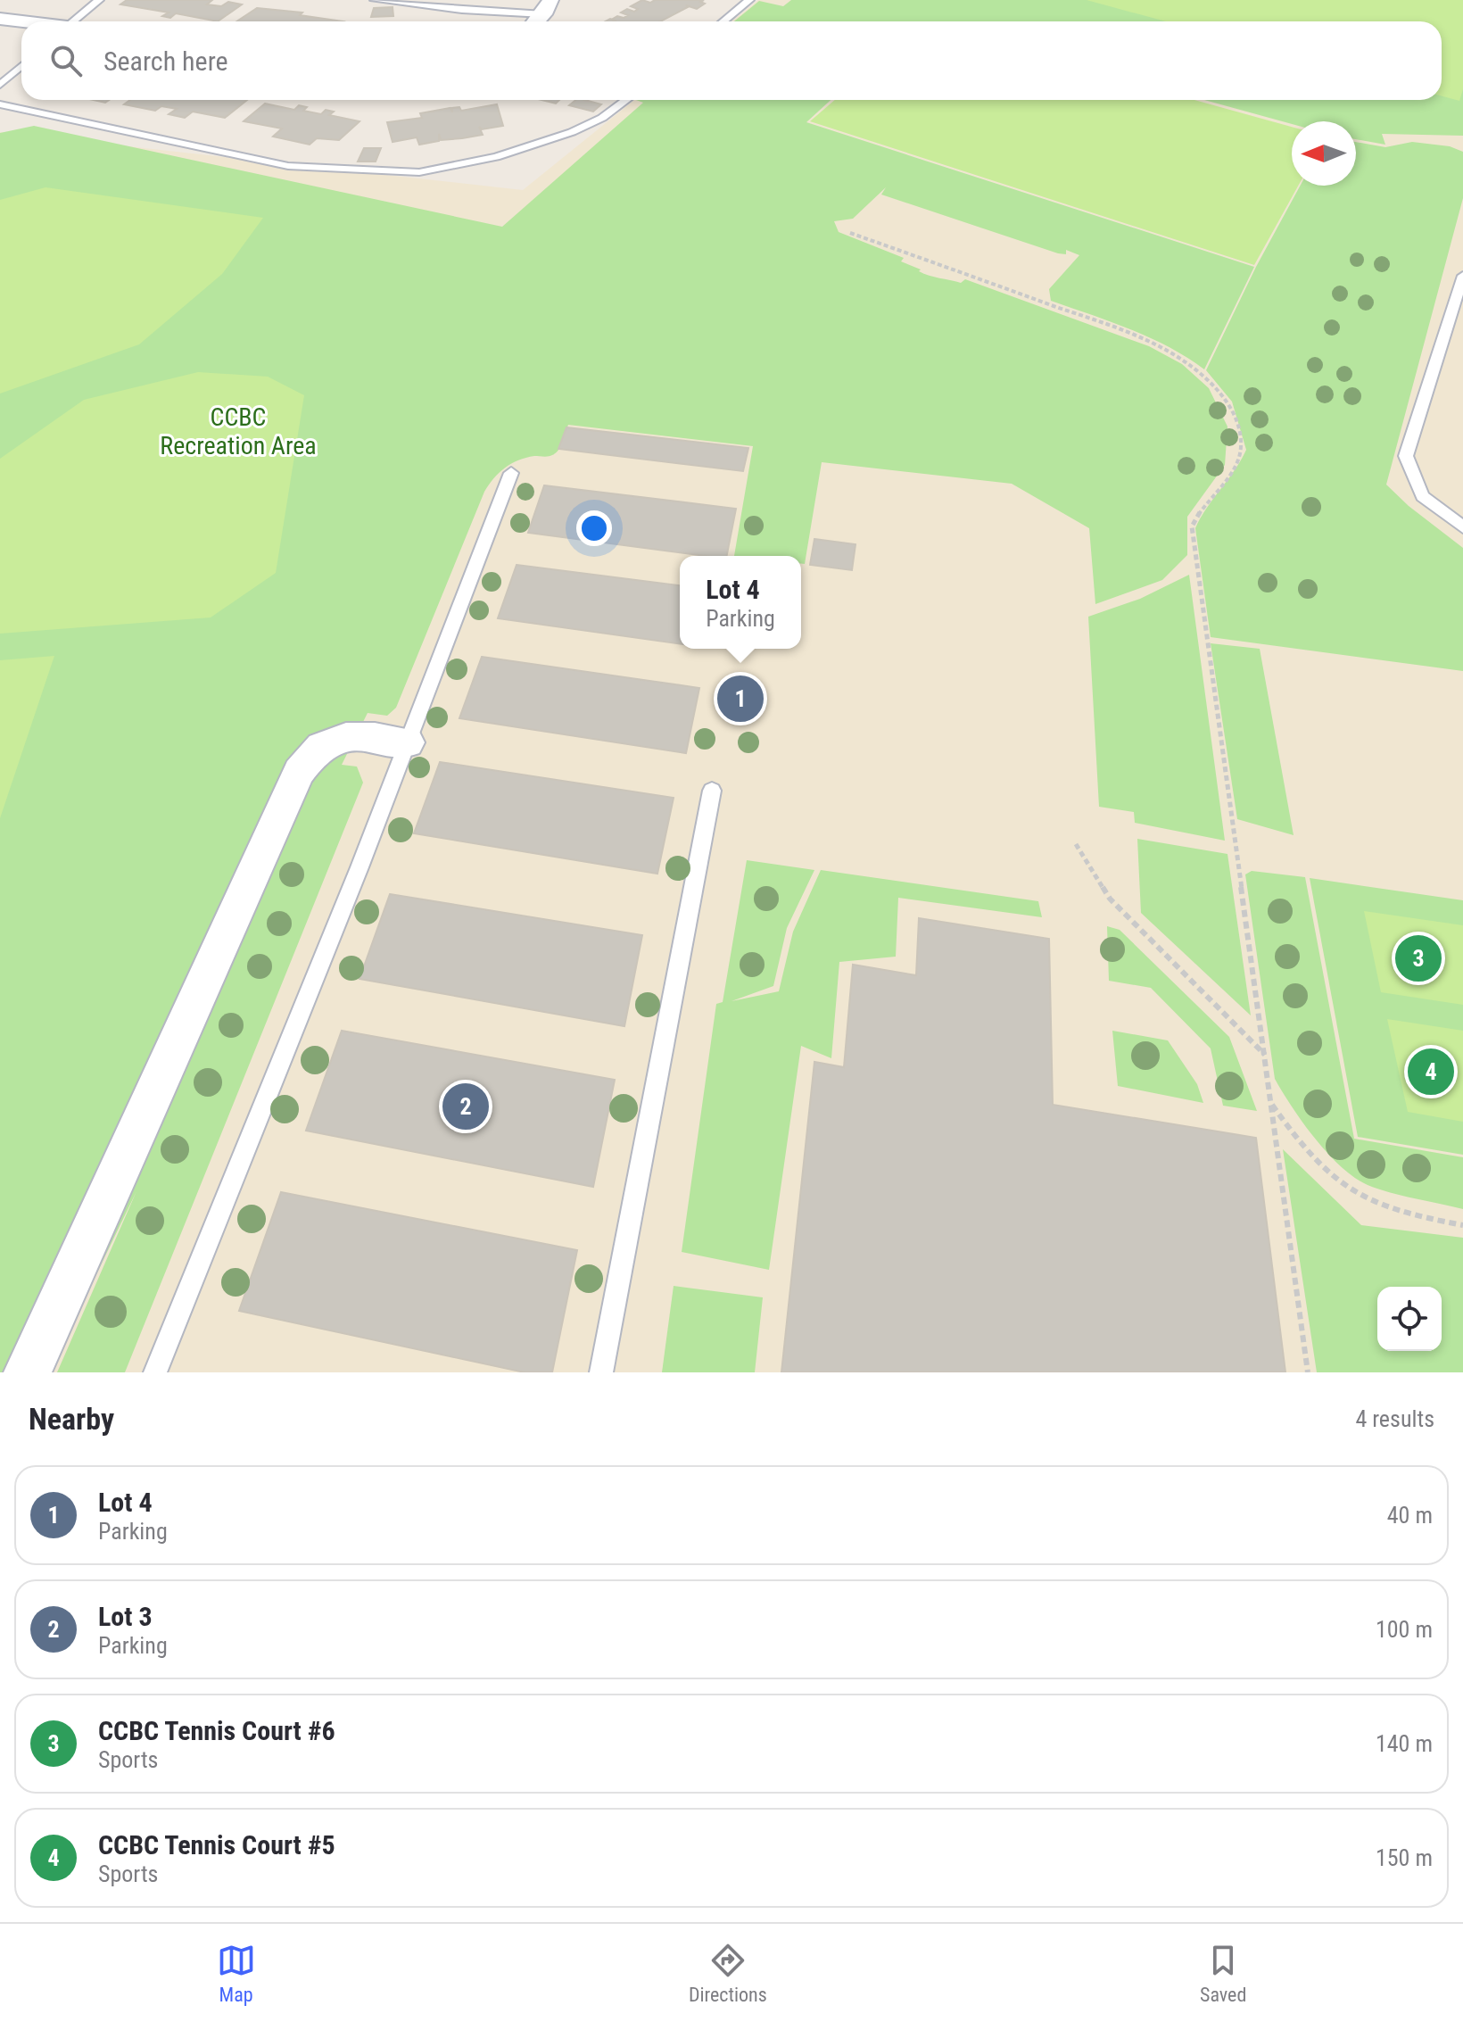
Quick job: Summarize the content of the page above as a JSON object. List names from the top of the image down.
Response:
{
  "parks": ["CCBC Recreation Area"],
  "north": "left",
  "page": {
    "search": "Search here",
    "popup": ["Lot 4", "Parking"],
    "pins": [
      "1",
      "3",
      "4",
      "2"
    ],
    "heading": ["Nearby", "4 results"],
    "list": [
      {
        "mark": "1",
        "name": "Lot 4",
        "note": "Parking",
        "value": "40 m"
      },
      {
        "mark": "2",
        "name": "Lot 3",
        "note": "Parking",
        "value": "100 m"
      },
      {
        "mark": "3",
        "name": "CCBC Tennis Court #6",
        "note": "Sports",
        "value": "140 m"
      },
      {
        "mark": "4",
        "name": "CCBC Tennis Court #5",
        "note": "Sports",
        "value": "150 m"
      }
    ],
    "nav": ["Map", "Directions", "Saved"]
  }
}
